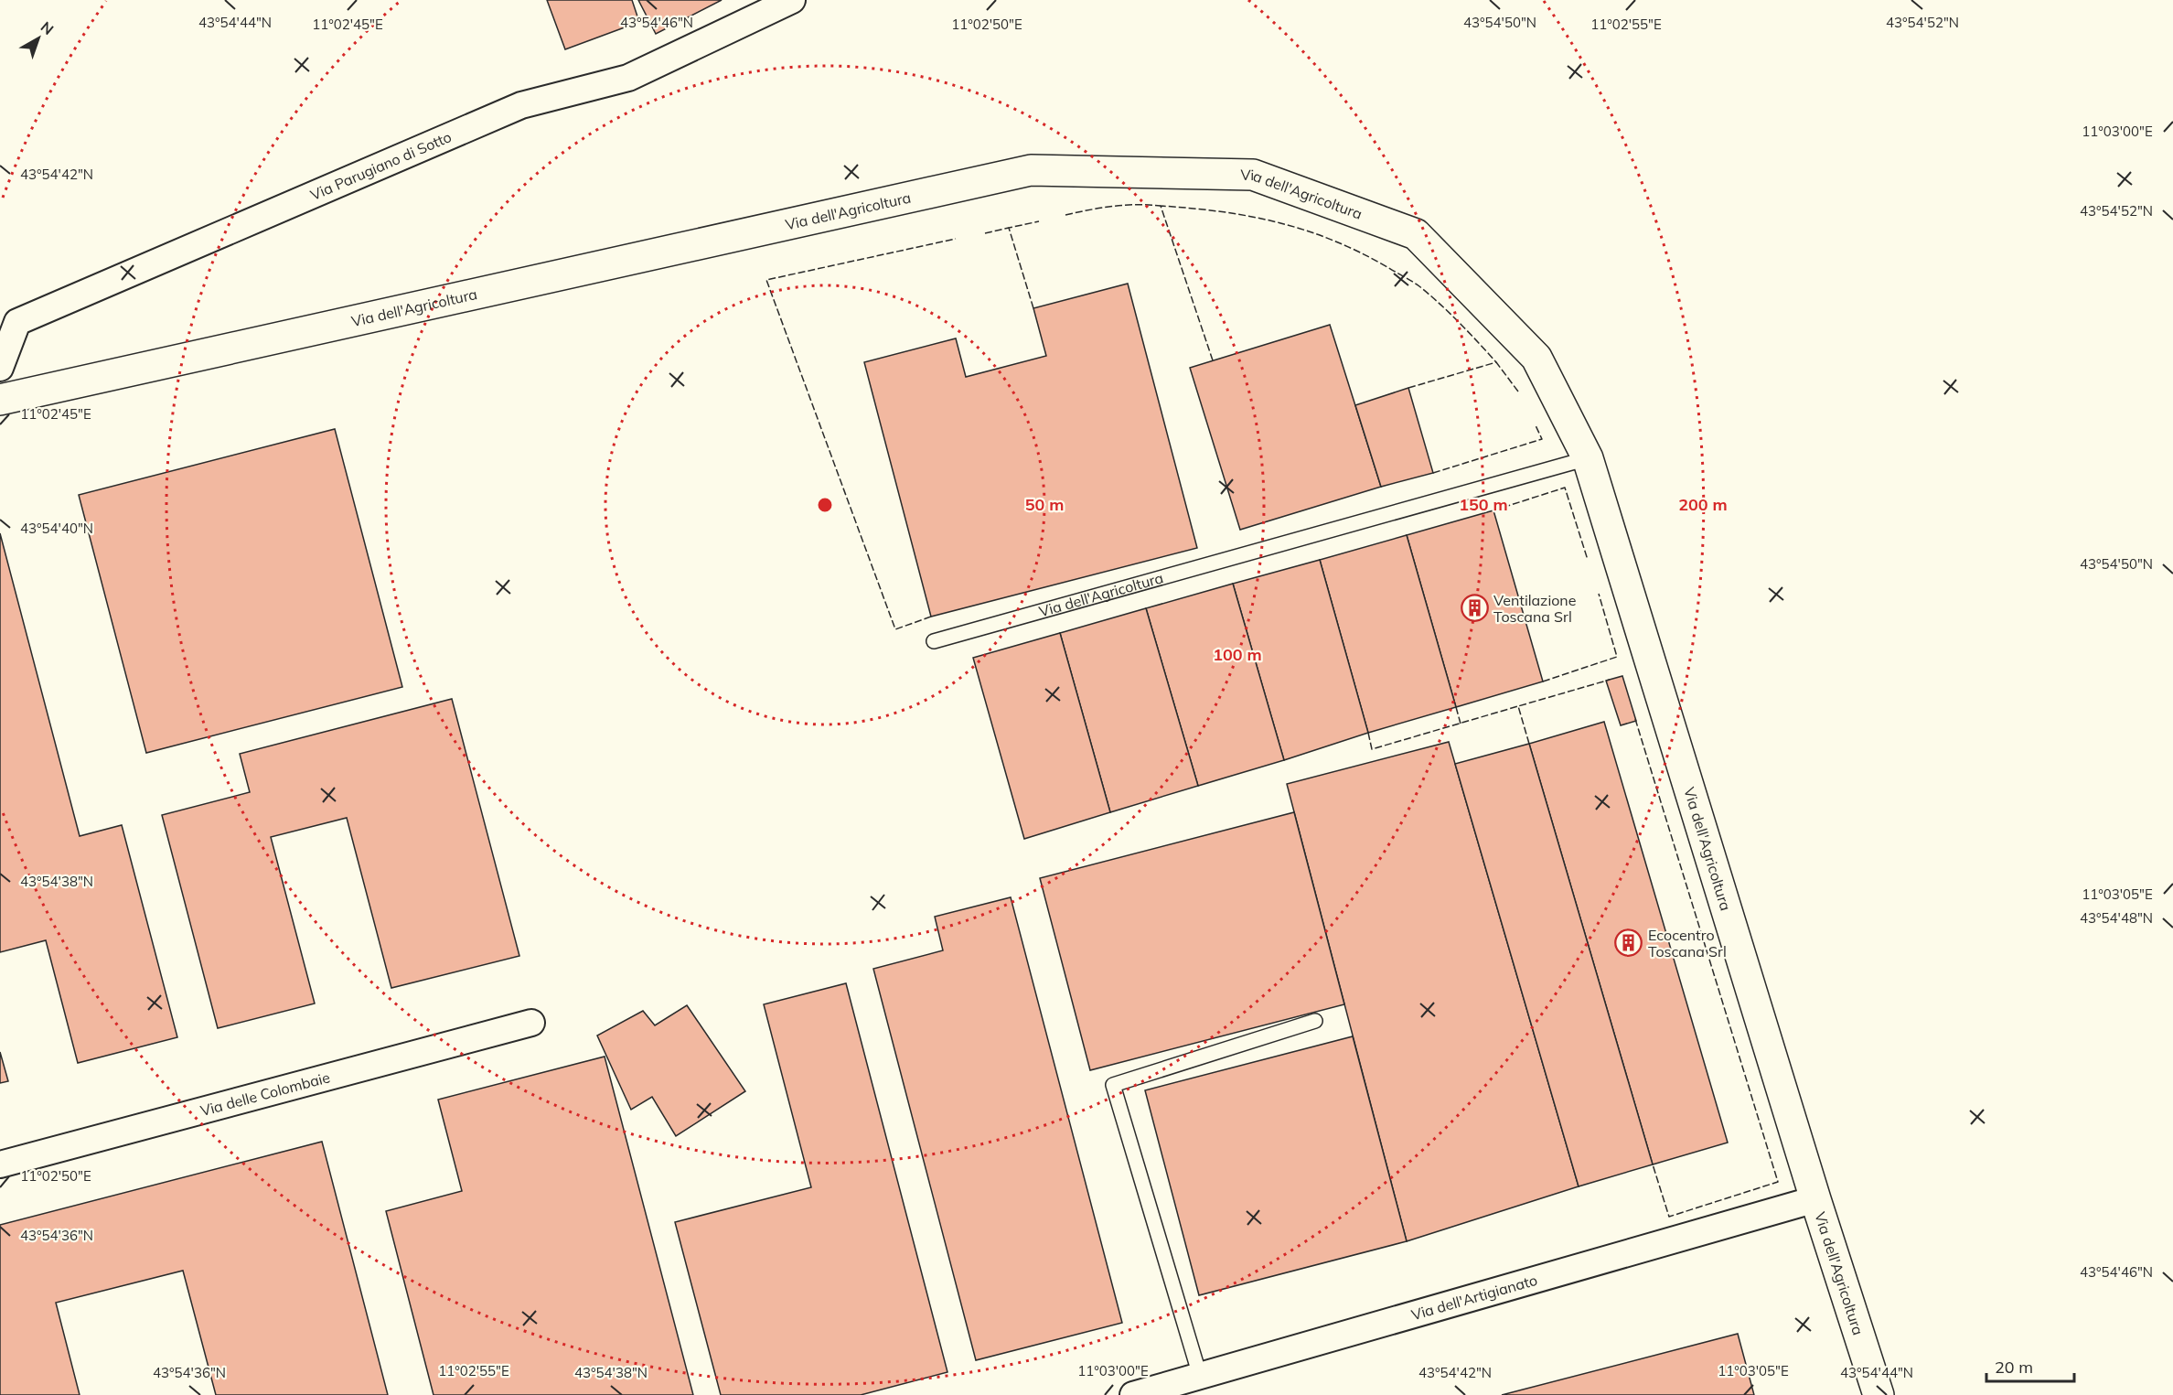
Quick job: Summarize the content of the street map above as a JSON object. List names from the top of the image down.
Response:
{
  "streets": {
    "street": [
      "Via Parugiano di Sotto",
      "Via dell'Agricoltura",
      "Via delle Colombaie",
      "Via dell'Artigianato"
    ]
  },
  "crossings": [
    ["Via dell'Agricoltura", "Via dell'Artigianato"]
  ],
  "places": {
    "building": ["Ventilazione Toscana Srl", "Ecocentro Toscana Srl"]
  },
  "scale_bar": "20 m",
  "north": "top right",
  "coordinates": [
    "43°54'52\"N",
    "43°54'44\"N",
    "43°54'46\"N",
    "43°54'50\"N",
    "11°02'45\"E",
    "11°02'50\"E",
    "11°02'55\"E",
    "11°03'00\"E",
    "43°54'42\"N",
    "43°54'40\"N",
    "43°54'38\"N",
    "11°03'05\"E",
    "43°54'48\"N",
    "43°54'36\"N"
  ],
  "rings": [
    "50 m",
    "150 m",
    "200 m",
    "100 m"
  ]
}
